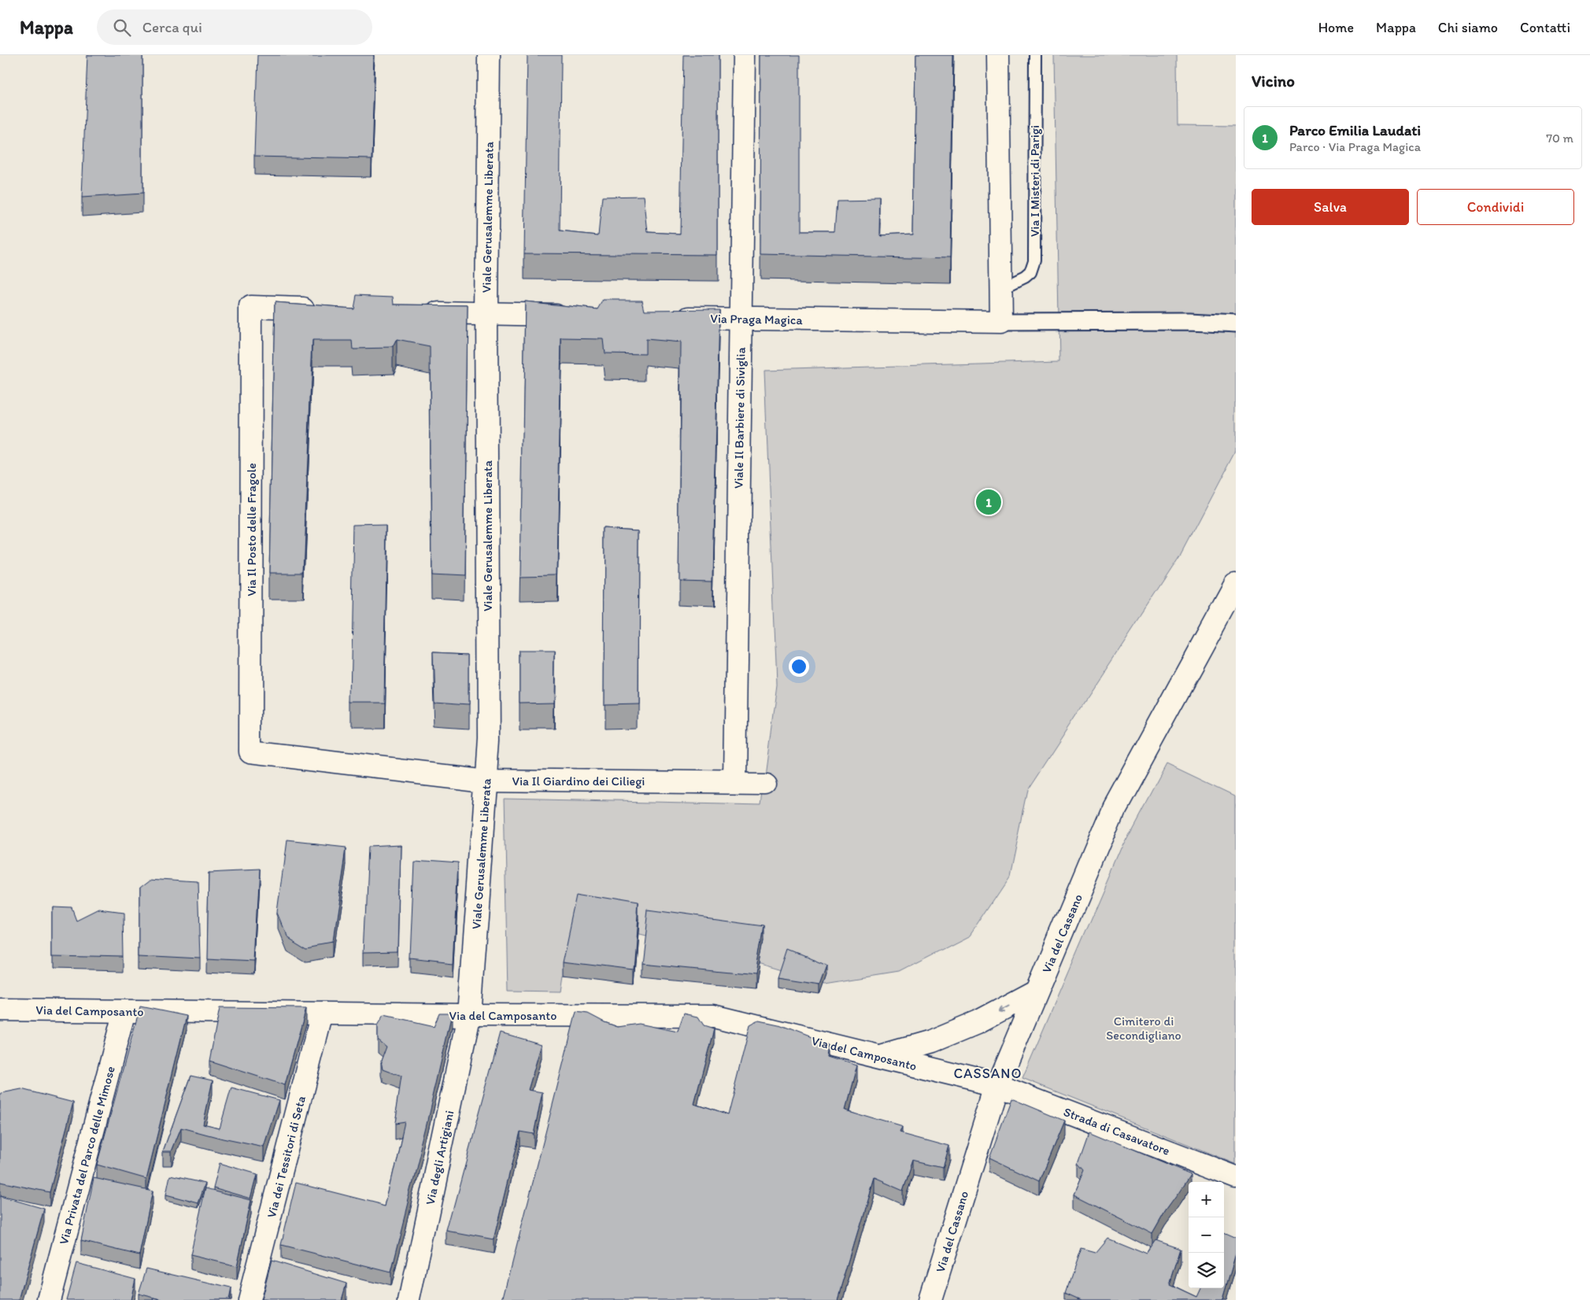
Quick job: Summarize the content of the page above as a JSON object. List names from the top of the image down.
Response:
{
  "streets": {
    "street": [
      "Viale Gerusalemme Liberata",
      "Via Praga Magica",
      "Viale Il Barbiere di Siviglia",
      "Via Il Posto delle Fragole",
      "Via Il Giardino dei Ciliegi",
      "Via del Cassano",
      "Via del Camposanto",
      "Strada di Casavatore",
      "Via Privata del Parco delle Mimose",
      "Via dei Tessitori di Seta",
      "Via degli Artigiani"
    ],
    "lane": ["Via I Misteri di Parigi"]
  },
  "crossings": [
    ["Viale Gerusalemme Liberata", "Via Il Giardino dei Ciliegi"],
    ["Viale Gerusalemme Liberata", "Via del Camposanto"],
    ["Viale Gerusalemme Liberata", "Via degli Artigiani"],
    ["Via Praga Magica", "Viale Il Barbiere di Siviglia"],
    ["Viale Il Barbiere di Siviglia", "Via Il Giardino dei Ciliegi"],
    ["Via Il Posto delle Fragole", "Via Il Giardino dei Ciliegi"],
    ["Via del Cassano", "Via del Camposanto"],
    ["Via del Cassano", "Strada di Casavatore"],
    ["Via del Camposanto", "Strada di Casavatore"],
    ["Via del Camposanto", "Via Privata del Parco delle Mimose"],
    ["Via del Camposanto", "Via dei Tessitori di Seta"],
    ["Via del Camposanto", "Via degli Artigiani"]
  ],
  "districts": ["CASSANO"],
  "parks": ["Cimitero di Secondigliano"],
  "page": {
    "header": "Mappa",
    "search": "Cerca qui",
    "nav": [
      "Home",
      "Mappa",
      "Chi siamo",
      "Contatti"
    ],
    "heading": "Vicino",
    "list": [
      {
        "mark": "1",
        "name": "Parco Emilia Laudati",
        "note": "Parco · Via Praga Magica",
        "value": "70 m"
      }
    ],
    "buttons": ["Salva", "Condividi"],
    "pins": "1",
    "map_buttons": ["+", "−"]
  }
}
